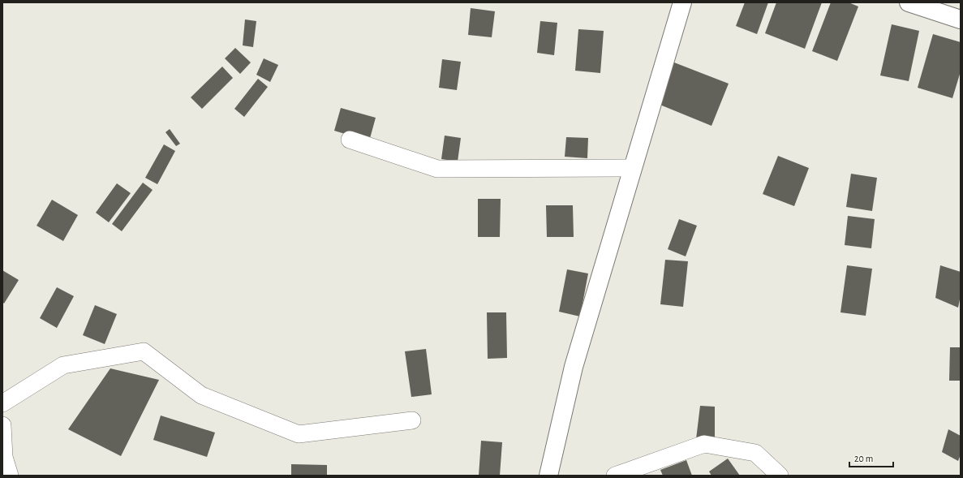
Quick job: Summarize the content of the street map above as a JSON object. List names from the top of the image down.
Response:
{
  "scale_bar": "20 m"
}
